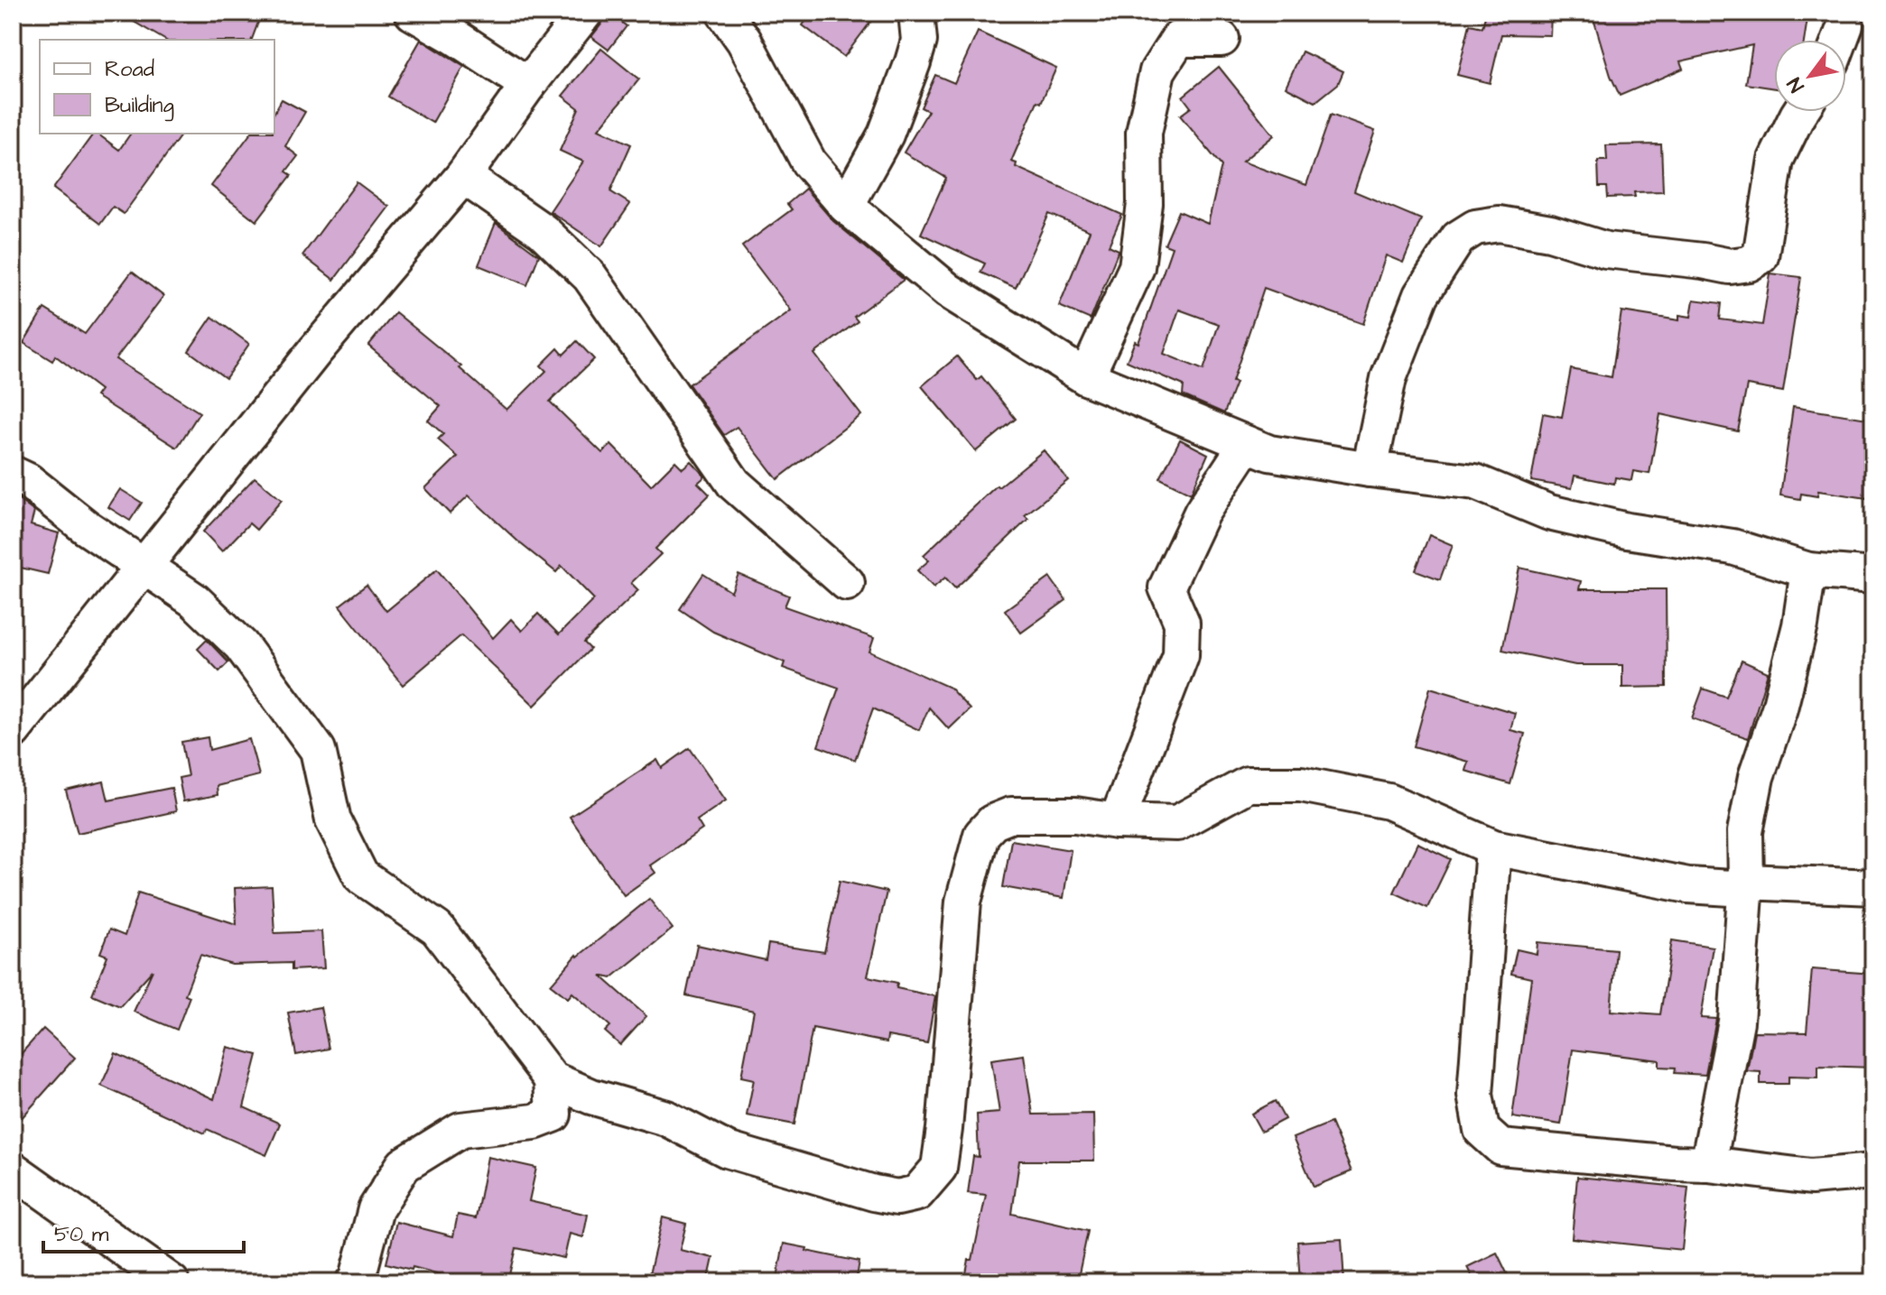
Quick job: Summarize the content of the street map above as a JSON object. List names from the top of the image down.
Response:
{
  "legend": ["Road", "Building"],
  "scale_bar": "50 m",
  "north": "bottom left"
}
